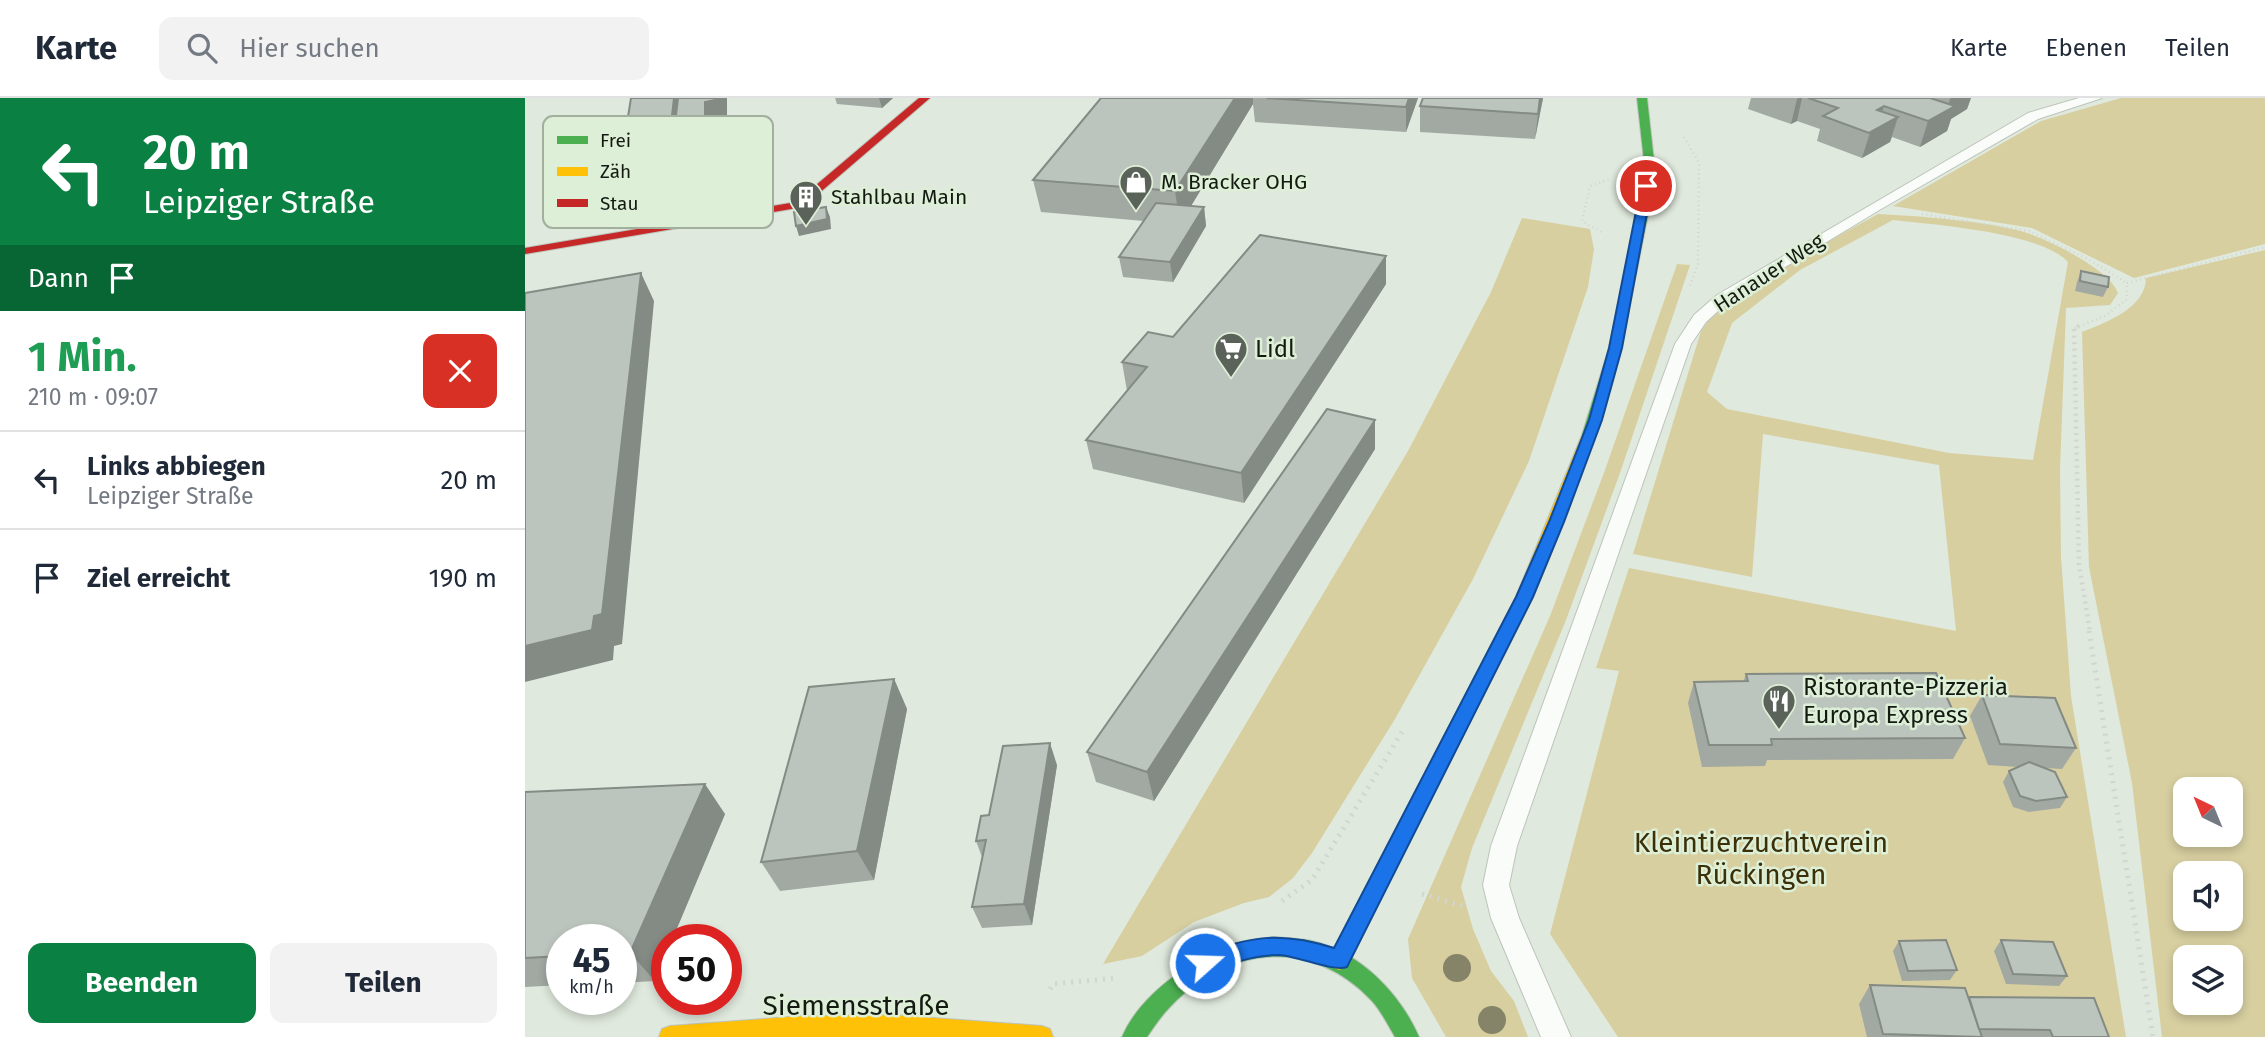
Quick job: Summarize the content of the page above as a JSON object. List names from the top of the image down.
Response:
{
  "streets": {
    "main road": ["Siemensstraße"],
    "lane": ["Hanauer Weg"]
  },
  "parks": ["Kleintierzuchtverein Rückingen"],
  "places": {
    "shop": ["M. Bracker OHG"],
    "building": ["Stahlbau Main"],
    "supermarket": ["Lidl"],
    "restaurant": ["Ristorante-Pizzeria Europa Express"]
  },
  "legend": ["Frei", "Zäh", "Stau"],
  "north": "top left",
  "page": {
    "header": "Karte",
    "search": "Hier suchen",
    "nav": ["Karte", "Ebenen", "Teilen"],
    "turn": ["20 m", "Leipziger Straße"],
    "then": "Dann",
    "heading": ["1 Min.", "210 m · 09:07"],
    "list": [
      {
        "name": "Links abbiegen",
        "note": "Leipziger Straße",
        "value": "20 m"
      },
      {
        "name": "Ziel erreicht",
        "value": "190 m"
      }
    ],
    "speed": "45 km/h",
    "limit": "50",
    "buttons": ["Beenden", "Teilen"]
  }
}
